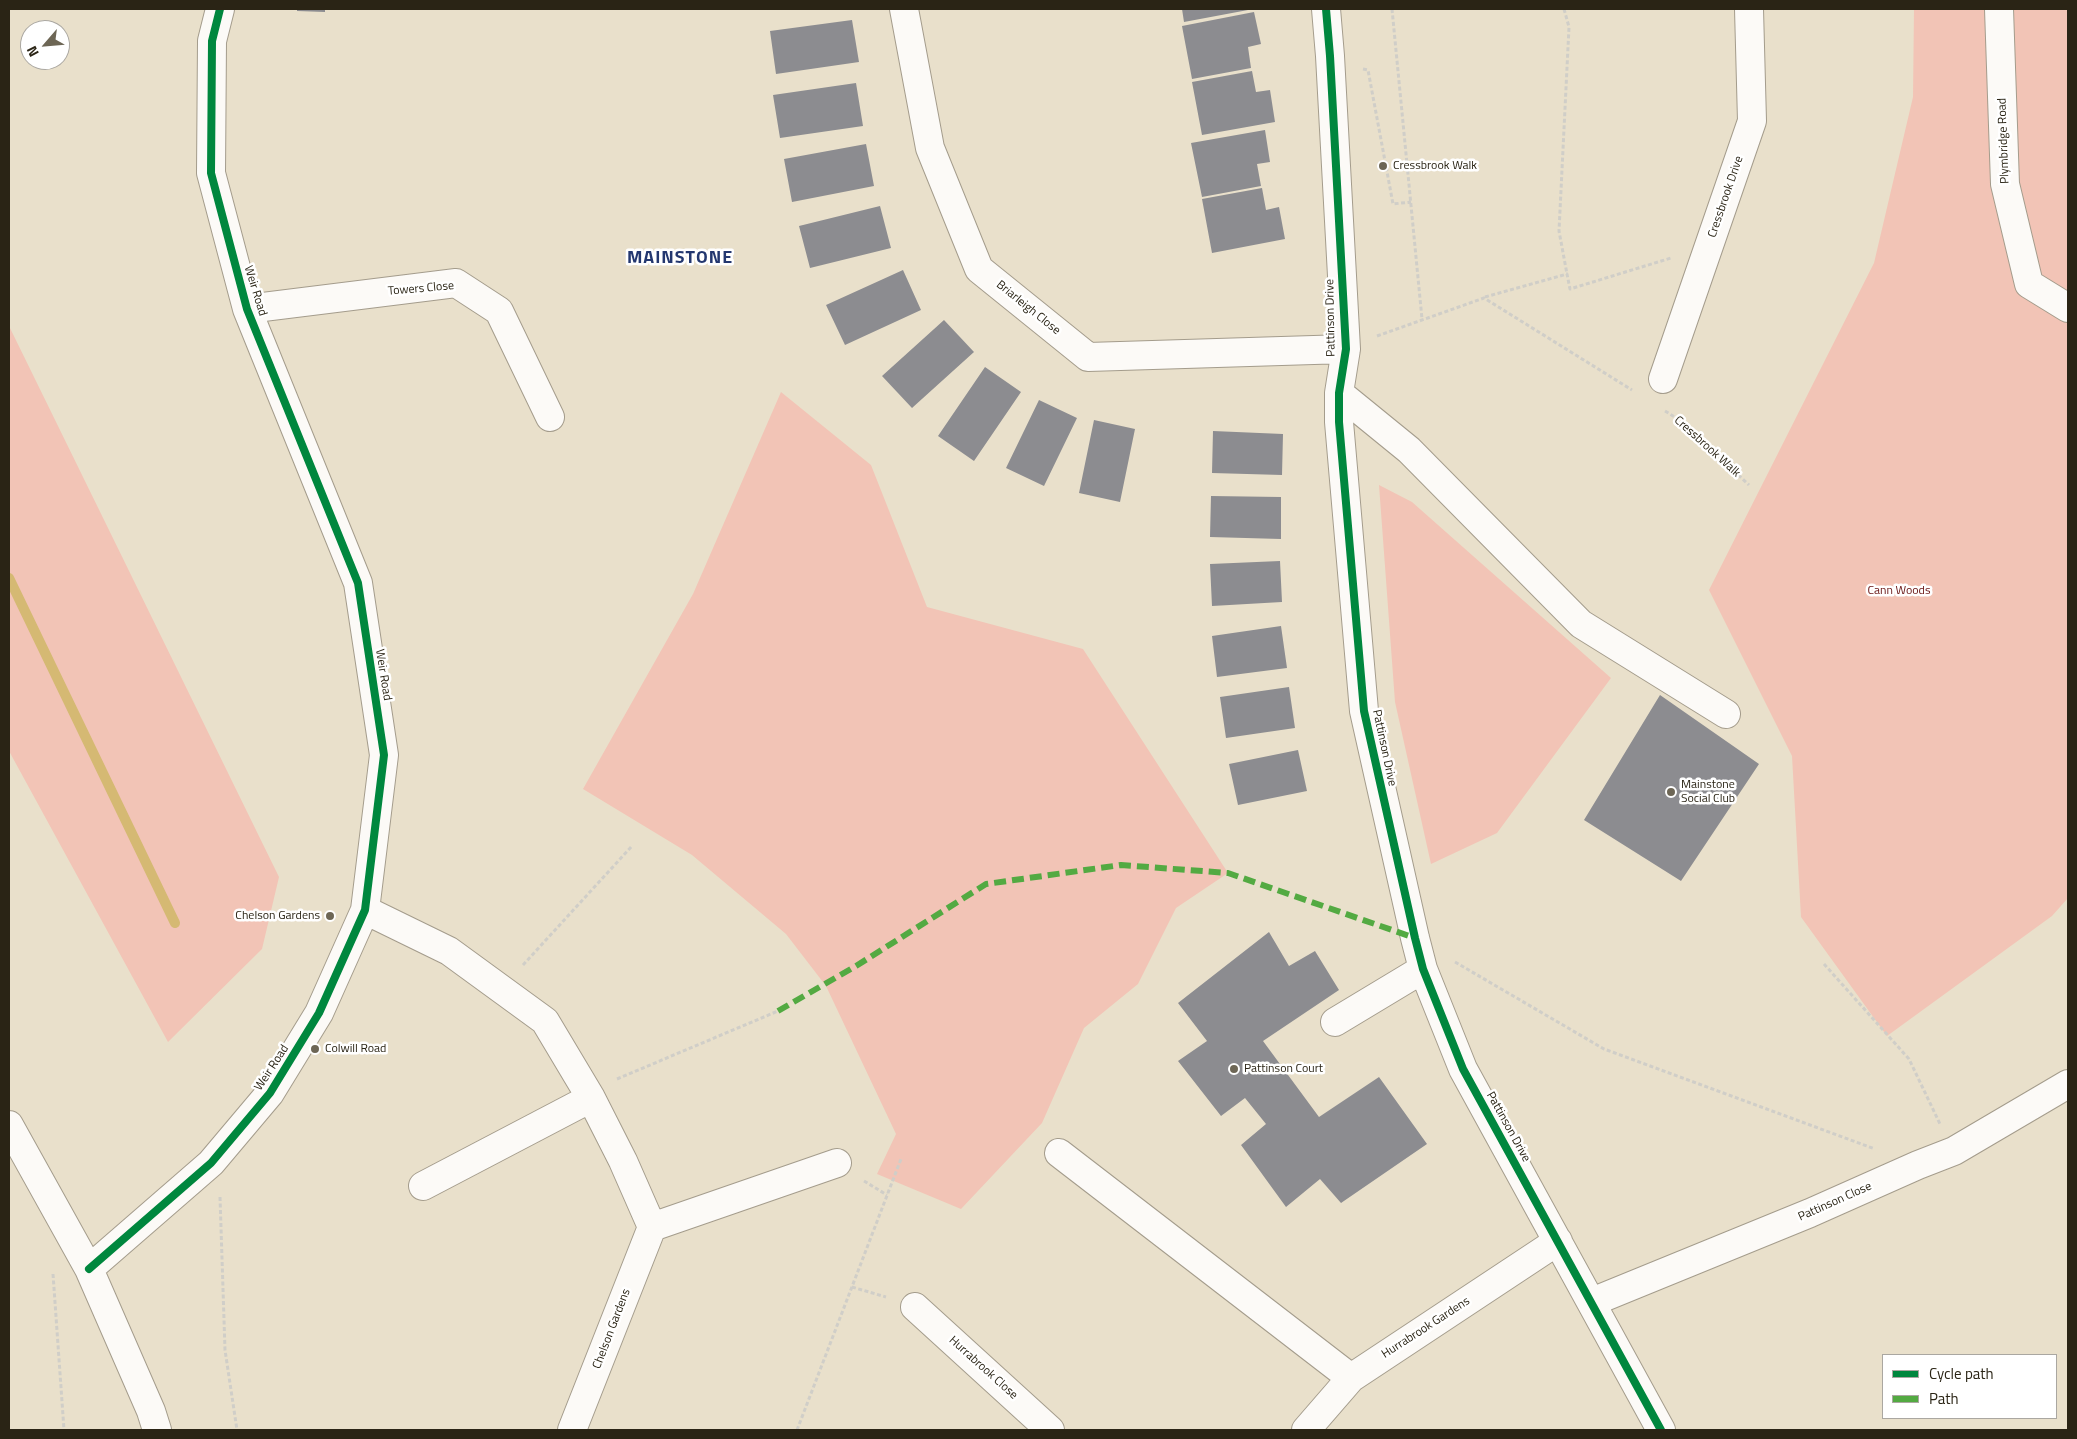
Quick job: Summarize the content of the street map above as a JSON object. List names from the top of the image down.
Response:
{
  "streets": {
    "street": [
      "Plymbridge Road",
      "Cressbrook Drive",
      "Towers Close",
      "Weir Road",
      "Briarleigh Close",
      "Pattinson Drive",
      "Pattinson Close",
      "Hurrabrook Gardens",
      "Chelson Gardens",
      "Hurrabrook Close"
    ],
    "path": ["Cressbrook Walk"]
  },
  "crossings": [
    ["Towers Close", "Weir Road"],
    ["Briarleigh Close", "Pattinson Drive"],
    ["Pattinson Drive", "Pattinson Close"],
    ["Pattinson Drive", "Hurrabrook Gardens"]
  ],
  "districts": ["MAINSTONE"],
  "parks": ["Cann Woods"],
  "places": [
    "Cressbrook Walk",
    "Mainstone Social Club",
    "Chelson Gardens",
    "Colwill Road",
    "Pattinson Court"
  ],
  "legend": ["Cycle path", "Path"],
  "north": "bottom left"
}
